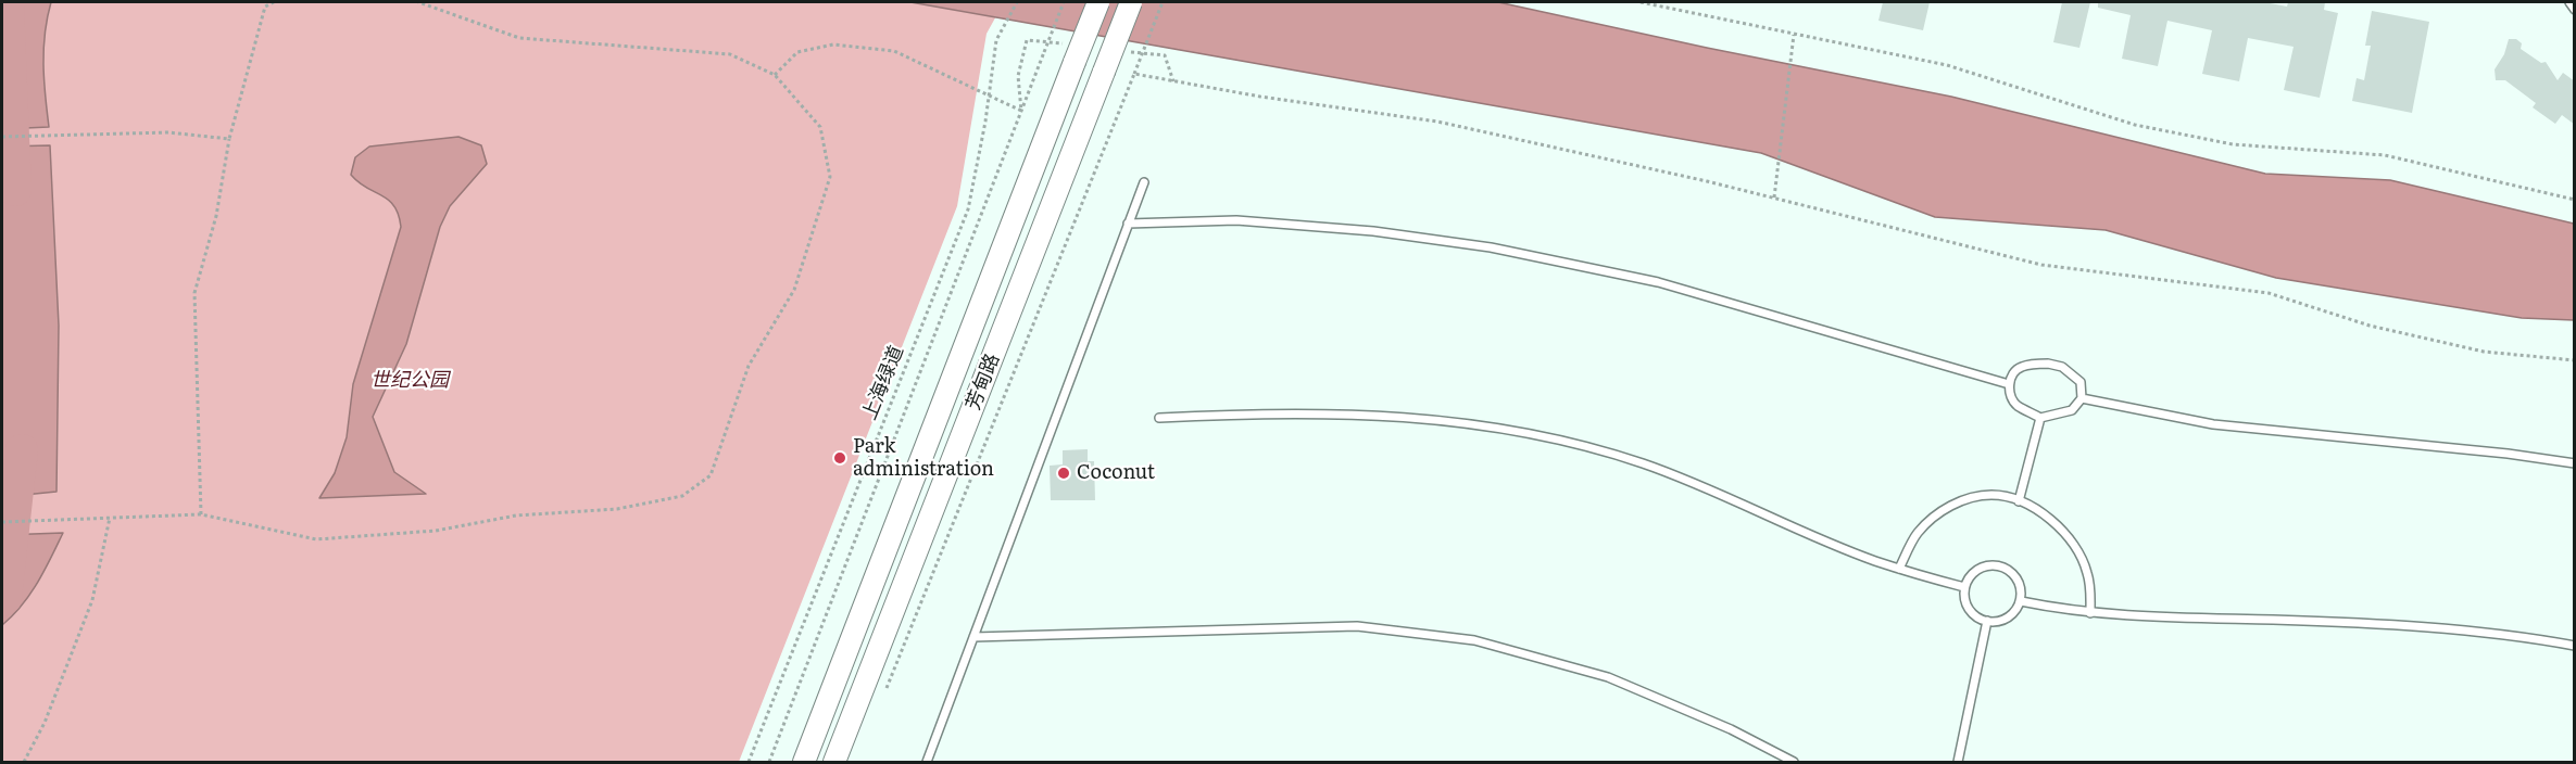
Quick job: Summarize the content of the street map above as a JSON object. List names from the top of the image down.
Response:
{
  "streets": {
    "main road": ["芳甸路"],
    "path": ["上海绿道"]
  },
  "parks": ["世纪公园"],
  "places": ["Park administration", "Coconut"]
}
